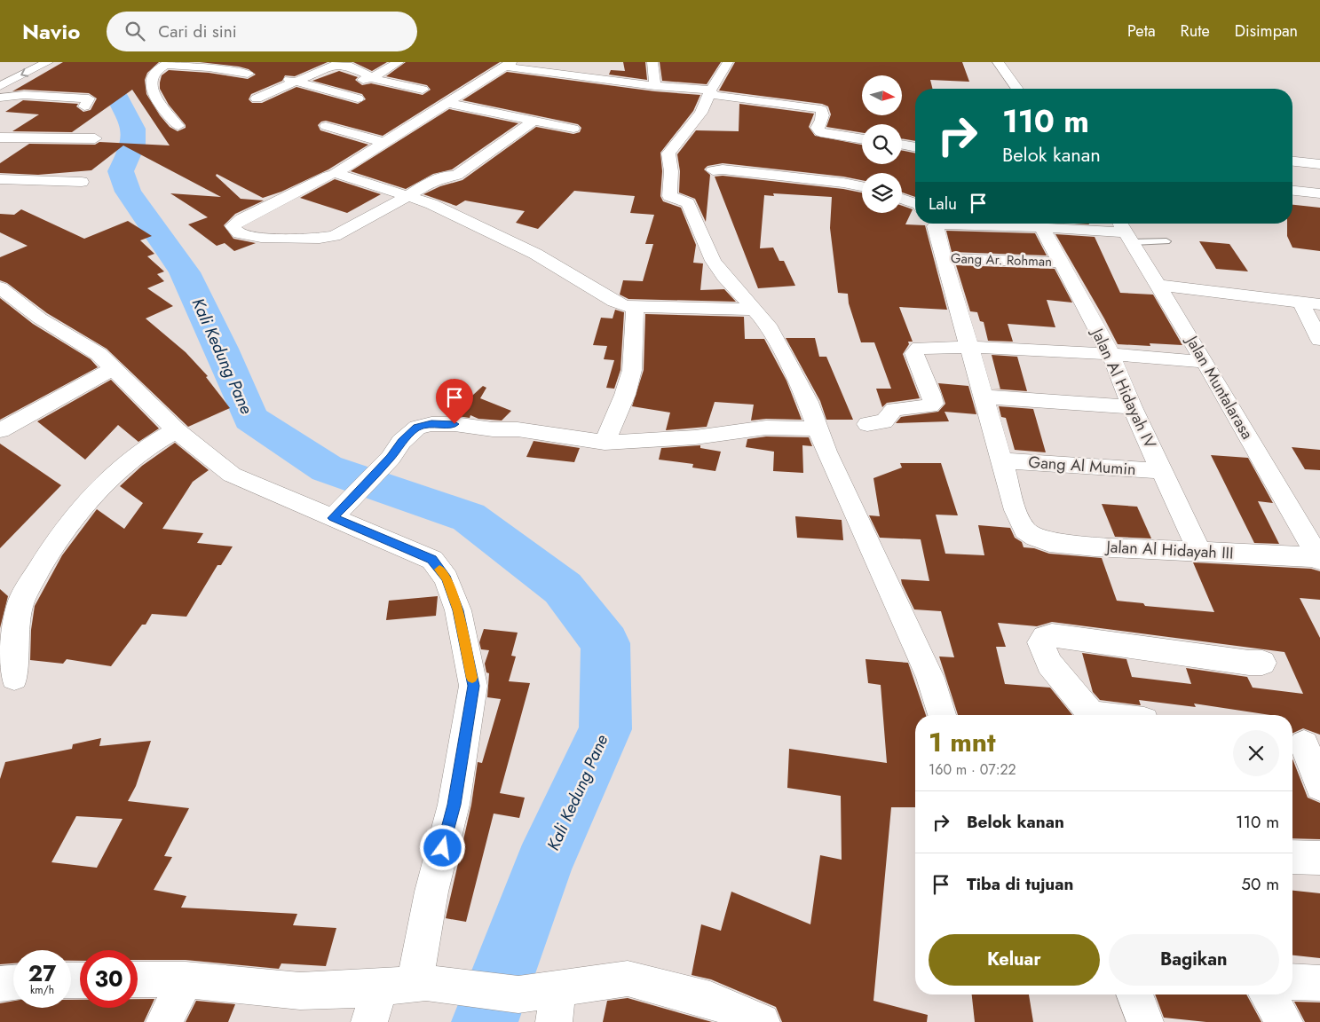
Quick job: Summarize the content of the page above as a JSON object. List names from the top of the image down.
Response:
{
  "streets": {
    "main road": [
      "Gang Ar. Rohman",
      "Jalan Muntalarasa",
      "Jalan Al Hidayah IV",
      "Gang Al Mumin",
      "Jalan Al Hidayah III"
    ]
  },
  "crossings": [
    ["Gang Ar. Rohman", "Jalan Al Hidayah IV"],
    ["Jalan Muntalarasa", "Jalan Al Hidayah III"],
    ["Jalan Al Hidayah IV", "Gang Al Mumin"],
    ["Jalan Al Hidayah IV", "Jalan Al Hidayah III"],
    ["Gang Al Mumin", "Jalan Al Hidayah III"]
  ],
  "water": ["Kali Kedung Pane"],
  "north": "right",
  "page": {
    "header": "Navio",
    "search": "Cari di sini",
    "nav": ["Peta", "Rute", "Disimpan"],
    "turn": ["110 m", "Belok kanan"],
    "then": "Lalu",
    "heading": ["1 mnt", "160 m · 07:22"],
    "list": [
      {
        "name": "Belok kanan",
        "value": "110 m"
      },
      {
        "name": "Tiba di tujuan",
        "value": "50 m"
      }
    ],
    "buttons": ["Keluar", "Bagikan"],
    "speed": "27 km/h",
    "limit": "30"
  }
}
